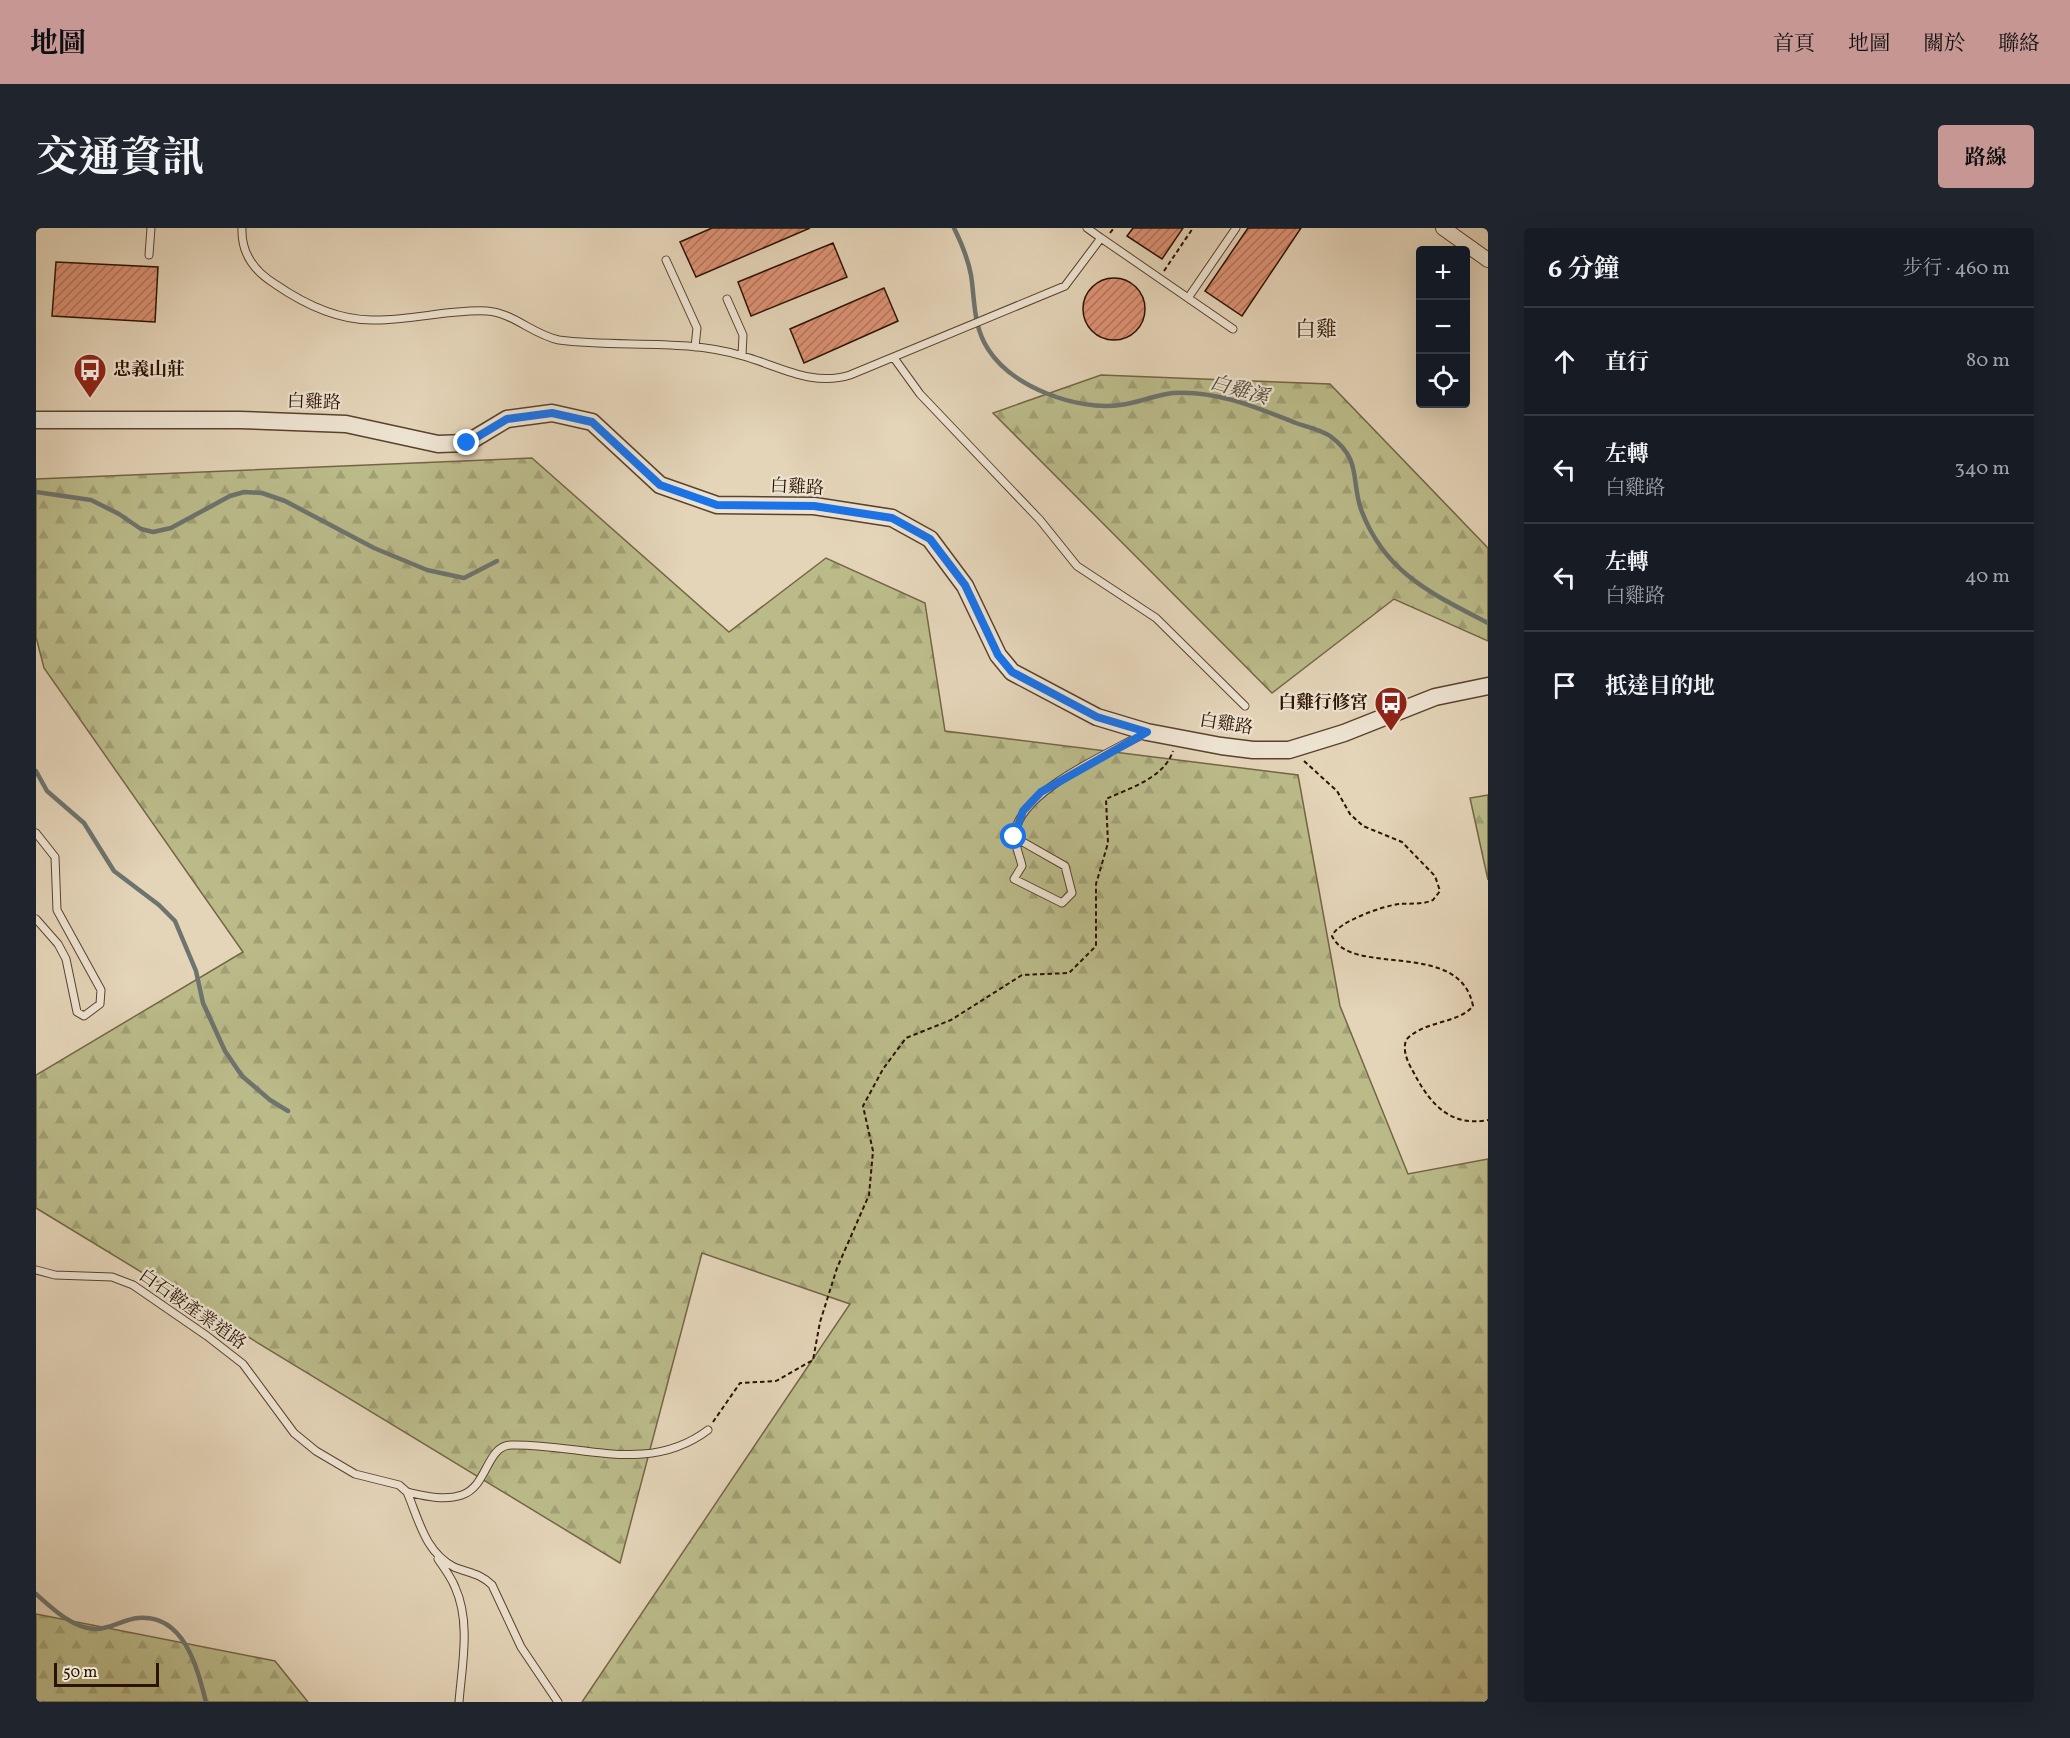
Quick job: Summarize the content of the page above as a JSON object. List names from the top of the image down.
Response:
{
  "streets": {
    "street": ["白雞路"],
    "lane": ["白石鞍產業道路"]
  },
  "districts": ["白雞"],
  "water": ["白雞溪"],
  "places": {
    "bus stop": ["忠義山莊", "白雞行修宮"]
  },
  "scale_bar": "50 m",
  "page": {
    "header": "地圖",
    "nav": [
      "首頁",
      "地圖",
      "關於",
      "聯絡"
    ],
    "title": "交通資訊",
    "buttons": "路線",
    "heading": ["6 分鐘", "步行 · 460 m"],
    "map_buttons": ["+", "−"],
    "list": [
      ["直行", "80 m"],
      ["左轉", "白雞路", "340 m"],
      ["左轉", "白雞路", "40 m"],
      "抵達目的地"
    ],
    "scale": "50 m"
  }
}
